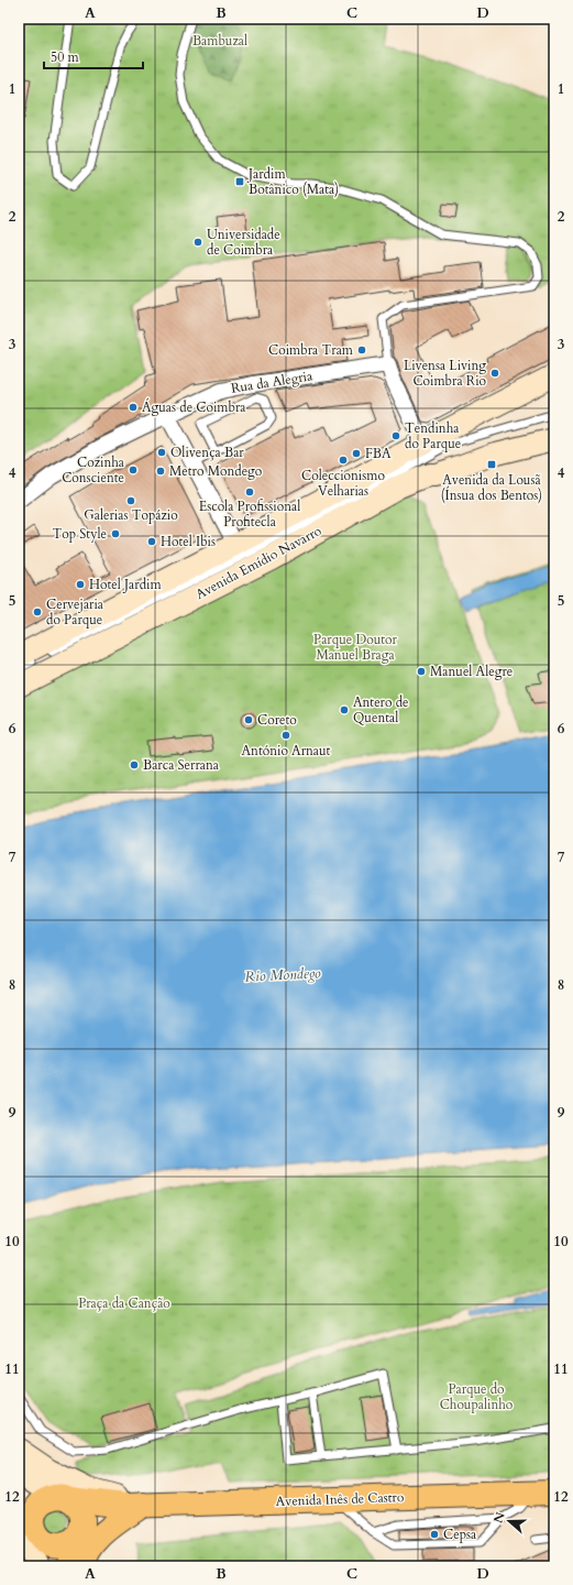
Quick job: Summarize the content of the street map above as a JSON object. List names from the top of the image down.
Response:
{
  "streets": {
    "main road": ["Avenida Emídio Navarro", "Avenida Inês de Castro"],
    "street": ["Rua da Alegria"]
  },
  "water": ["Rio Mondego"],
  "parks": [
    "Bambuzal",
    "Parque Doutor Manuel Braga",
    "Praça da Canção",
    "Parque do Choupalinho"
  ],
  "places": {
    "transit": ["Jardim Botânico (Mata)", "Avenida da Lousã (Ínsua dos Bentos)"],
    "other": [
      "Universidade de Coimbra",
      "Coimbra Tram",
      "Livensa Living Coimbra Rio",
      "Águas de Coimbra",
      "Tendinha do Parque",
      "Olivença Bar",
      "FBA",
      "Coleccionismo Velharias",
      "Cozinha Consciente",
      "Metro Mondego",
      "Escola Profissional Profitecla",
      "Galerias Topázio",
      "Top Style",
      "Hotel Ibis",
      "Hotel Jardim",
      "Cervejaria do Parque",
      "Manuel Alegre",
      "Antero de Quental",
      "Coreto",
      "António Arnaut",
      "Barca Serrana",
      "Cepsa"
    ]
  },
  "scale_bar": "50 m",
  "north": "left",
  "grid": {
    "columns": [
      "A",
      "B",
      "C",
      "D"
    ],
    "rows": [
      "1",
      "2",
      "3",
      "4",
      "5",
      "6",
      "7",
      "8",
      "9",
      "10",
      "11",
      "12"
    ]
  }
}
